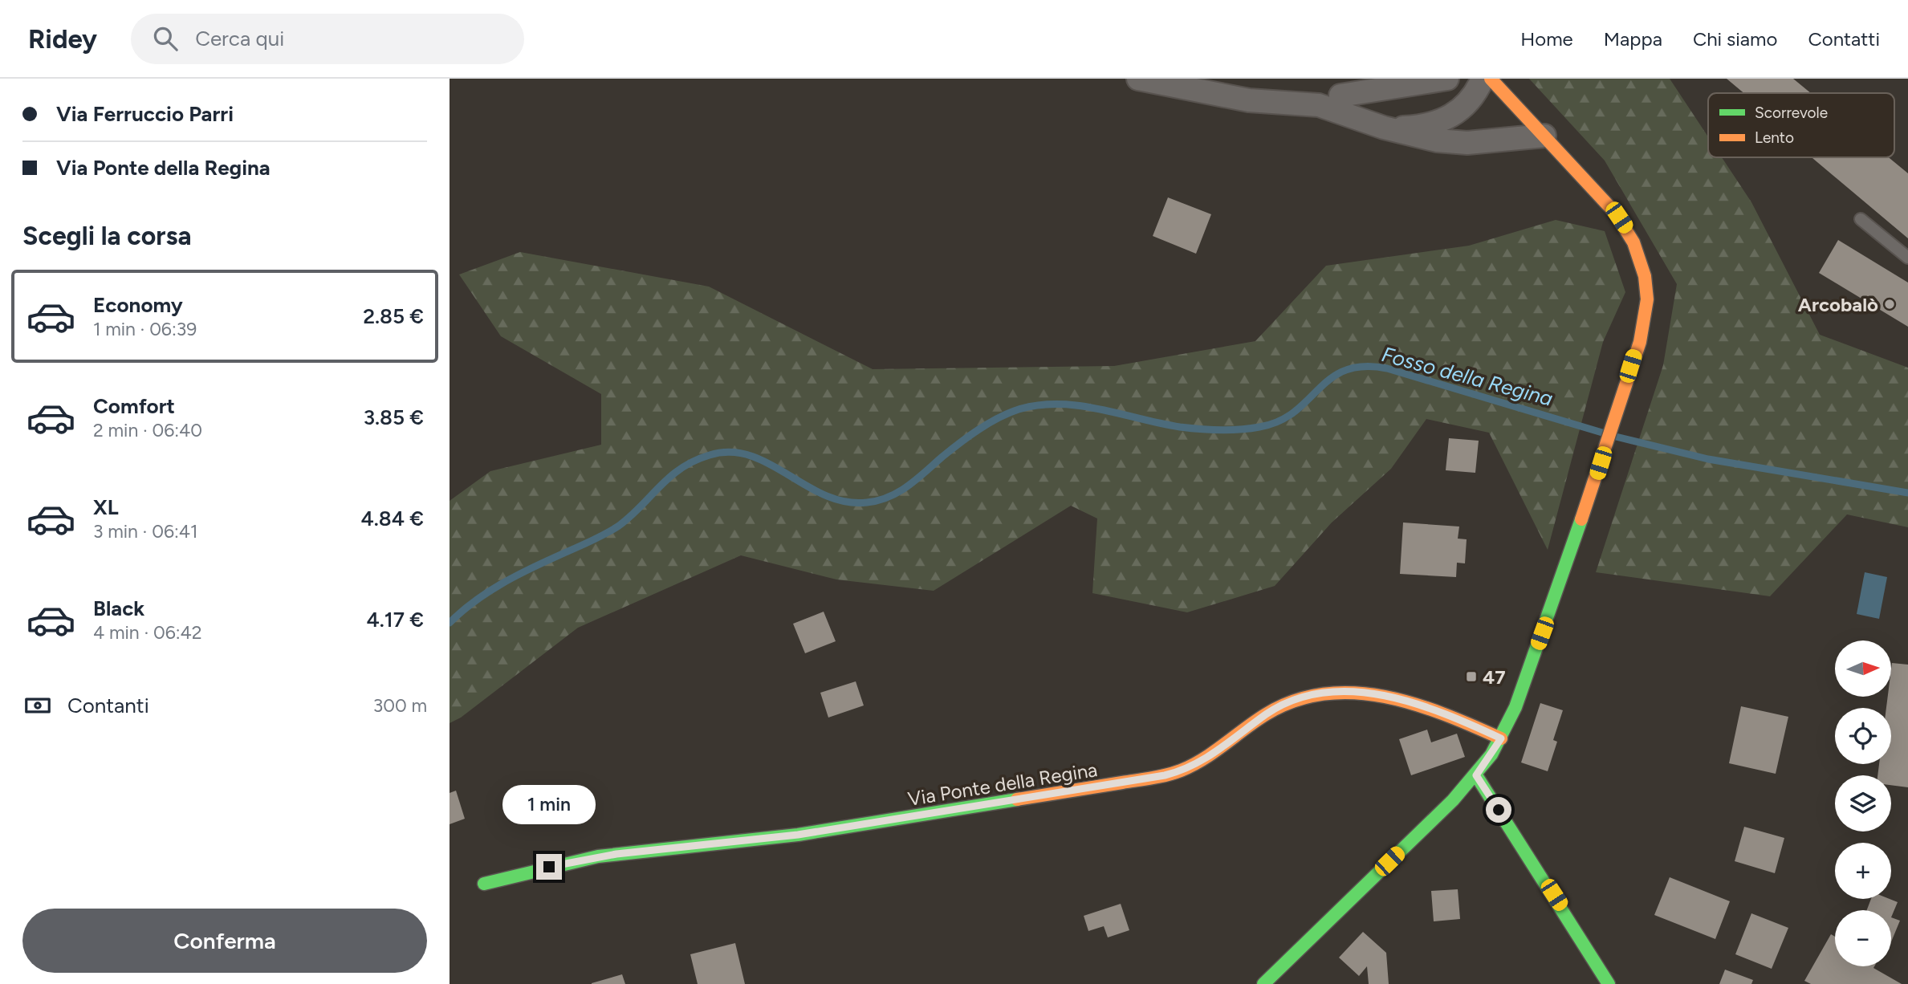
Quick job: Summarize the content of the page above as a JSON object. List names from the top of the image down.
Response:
{
  "streets": {
    "street": ["Via Ponte della Regina"]
  },
  "water": ["Fosso della Regina"],
  "places": {
    "other": ["Arcobalò"],
    "transit": ["47"]
  },
  "legend": ["Scorrevole", "Lento"],
  "north": "right",
  "page": {
    "header": "Ridey",
    "search": "Cerca qui",
    "nav": [
      "Home",
      "Mappa",
      "Chi siamo",
      "Contatti"
    ],
    "banner": ["Via Ferruccio Parri", "Via Ponte della Regina"],
    "heading": "Scegli la corsa",
    "list": [
      {
        "name": "Economy",
        "note": "1 min · 06:39",
        "value": "2.85 €"
      },
      {
        "name": "Comfort",
        "note": "2 min · 06:40",
        "value": "3.85 €"
      },
      {
        "name": "XL",
        "note": "3 min · 06:41",
        "value": "4.84 €"
      },
      {
        "name": "Black",
        "note": "4 min · 06:42",
        "value": "4.17 €"
      }
    ],
    "map_buttons": ["+", "−"],
    "pay": ["Contanti", "300 m"],
    "bubble": "1 min",
    "buttons": "Conferma"
  }
}
